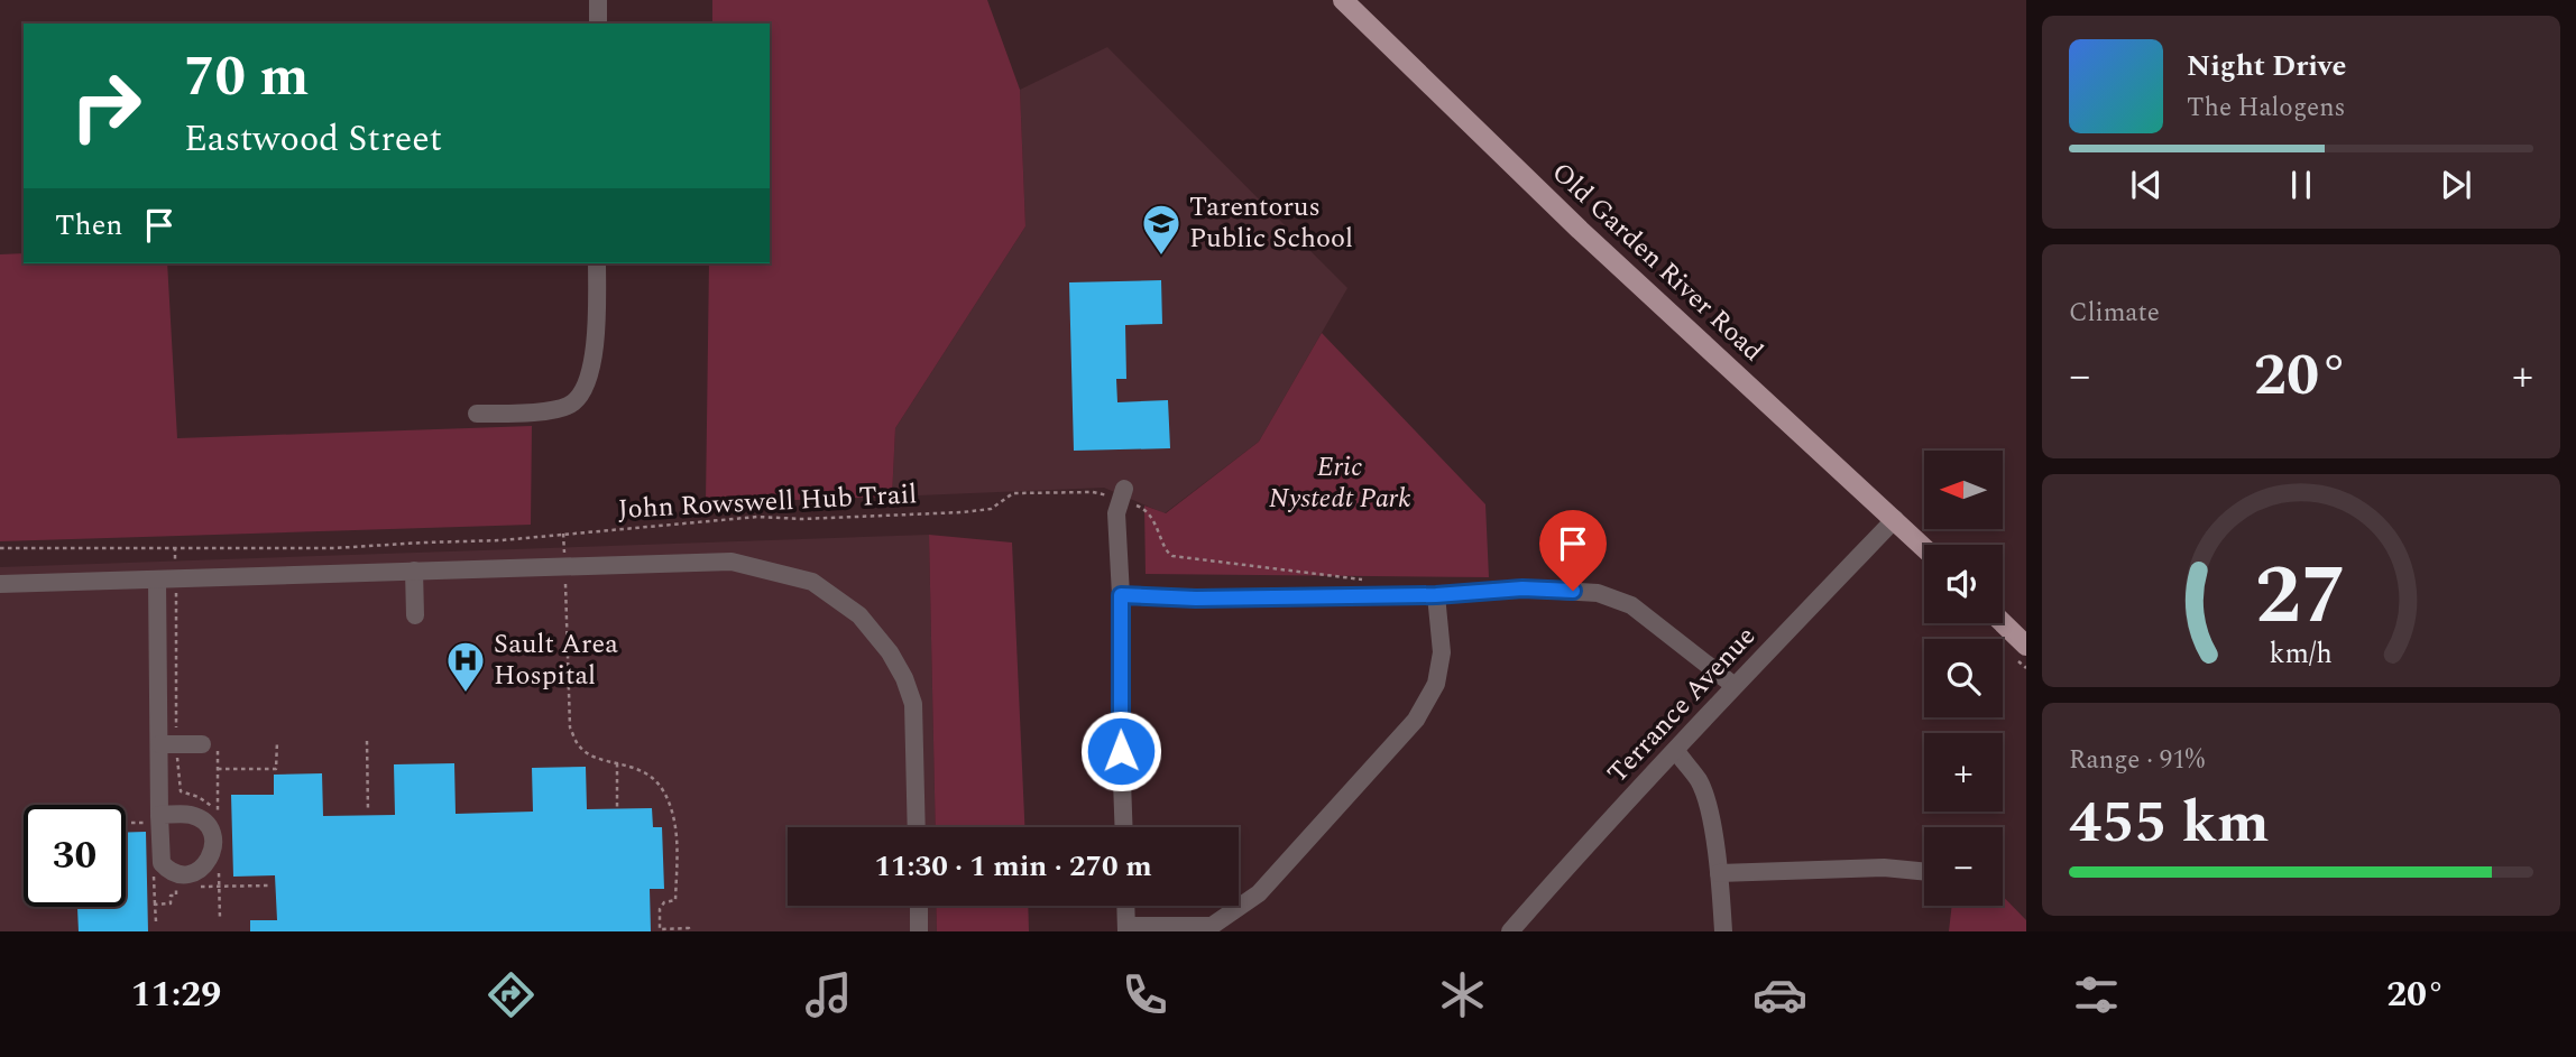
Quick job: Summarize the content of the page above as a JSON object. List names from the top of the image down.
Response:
{
  "streets": {
    "main road": ["Old Garden River Road"],
    "street": ["Terrance Avenue"],
    "path": ["John Rowswell Hub Trail"]
  },
  "crossings": [
    ["Old Garden River Road", "Terrance Avenue"]
  ],
  "parks": ["Eric Nystedt Park"],
  "places": {
    "school or university": ["Tarentorus Public School"],
    "hospital": ["Sault Area Hospital"]
  },
  "north": "left",
  "page": {
    "turn": ["70 m", "Eastwood Street"],
    "song": ["Night Drive", "The Halogens"],
    "then": "Then",
    "tile": [
      "Climate",
      ["Range · 91%", "455 km"]
    ],
    "heat": ["−", "20°", "+"],
    "map_buttons": ["+", "−"],
    "limit": "30",
    "trip": "11:30 · 1 min · 270 m",
    "tabs": ["11:29", "20°"],
    "gauge": ["27", "km/h"]
  }
}
